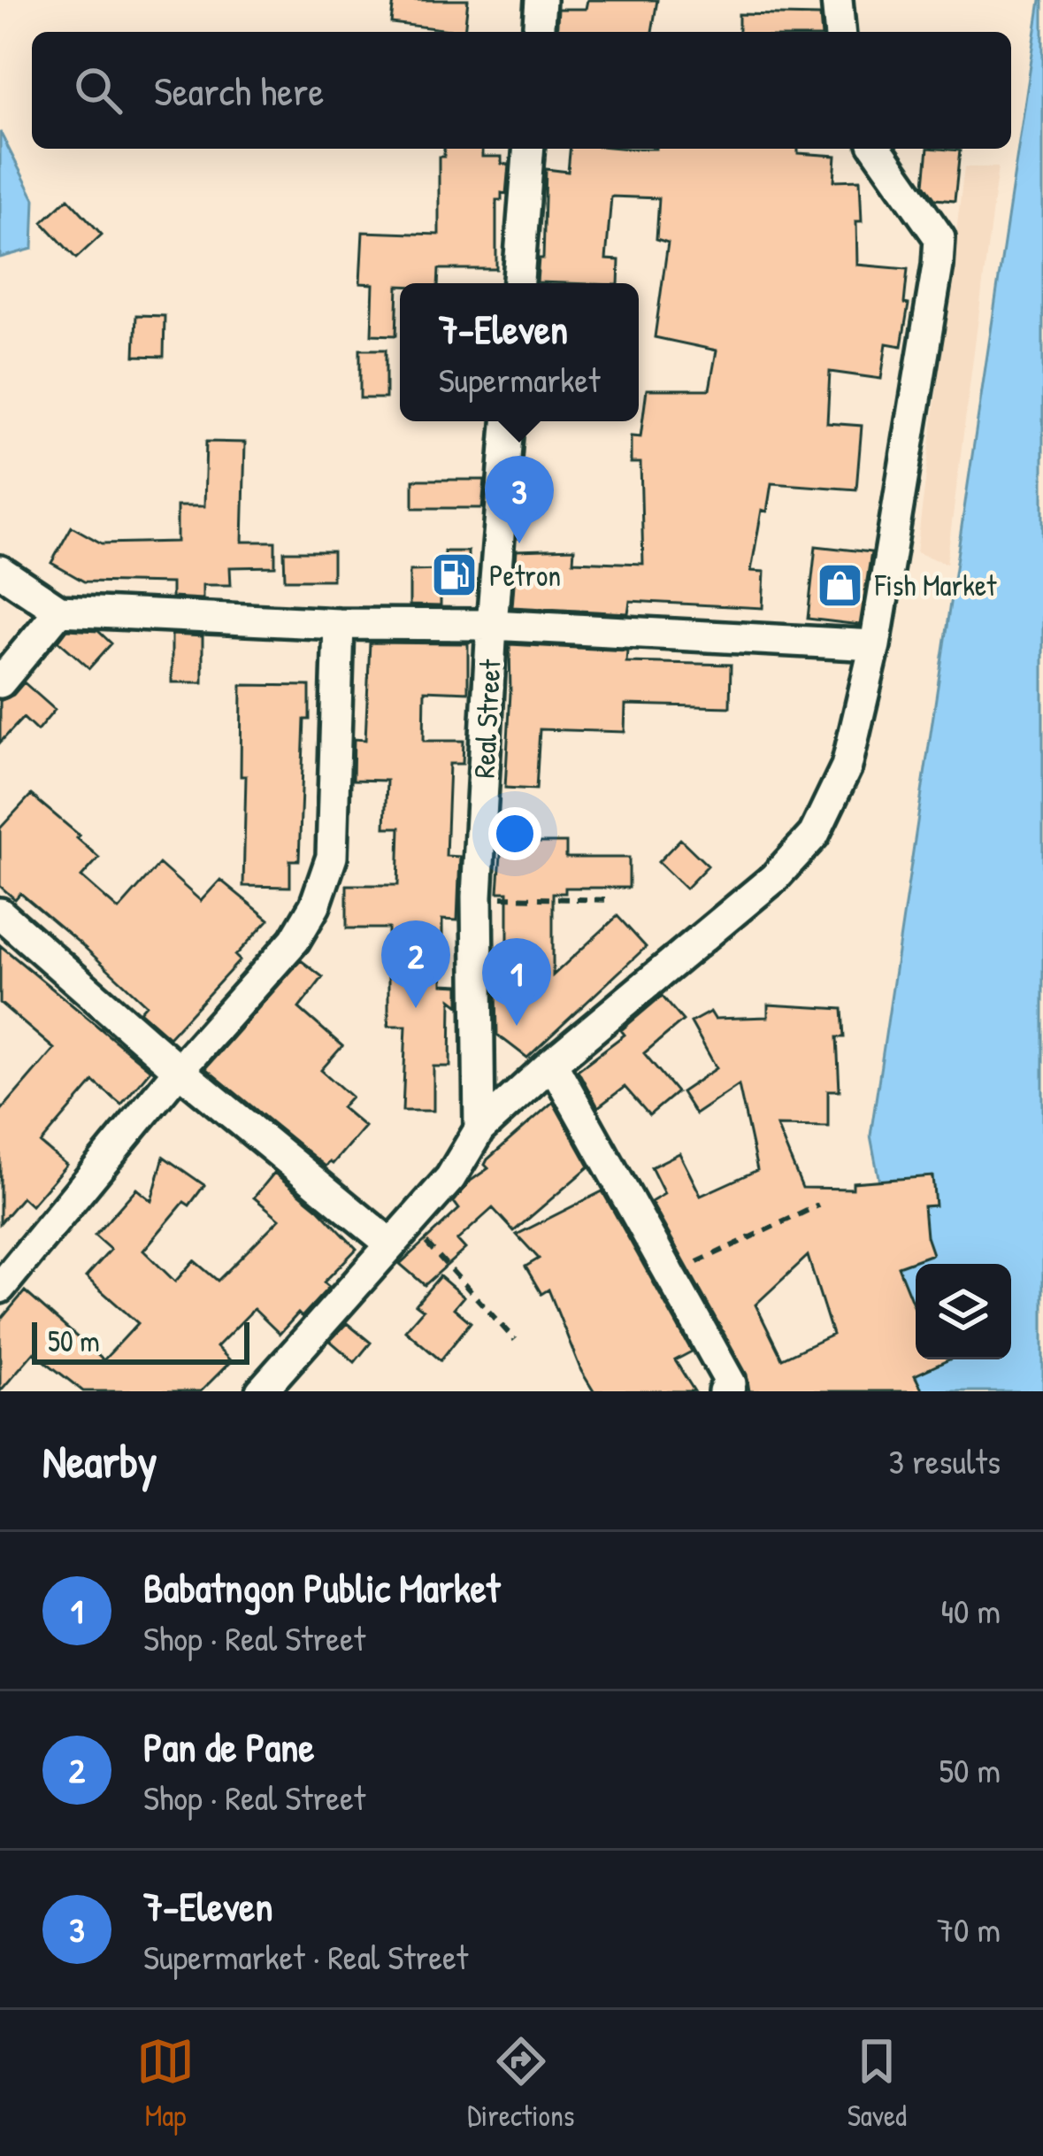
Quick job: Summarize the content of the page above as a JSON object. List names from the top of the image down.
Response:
{
  "streets": {
    "street": ["Real Street"]
  },
  "places": {
    "fuel station": ["Petron"],
    "shop": ["Fish Market"]
  },
  "scale_bar": "50 m",
  "page": {
    "search": "Search here",
    "popup": ["7-Eleven", "Supermarket"],
    "pins": ["3", "2", "1"],
    "scale": "50 m",
    "heading": ["Nearby", "3 results"],
    "list": [
      {
        "mark": "1",
        "name": "Babatngon Public Market",
        "note": "Shop · Real Street",
        "value": "40 m"
      },
      {
        "mark": "2",
        "name": "Pan de Pane",
        "note": "Shop · Real Street",
        "value": "50 m"
      },
      {
        "mark": "3",
        "name": "7-Eleven",
        "note": "Supermarket · Real Street",
        "value": "70 m"
      }
    ],
    "nav": ["Map", "Directions", "Saved"]
  }
}
